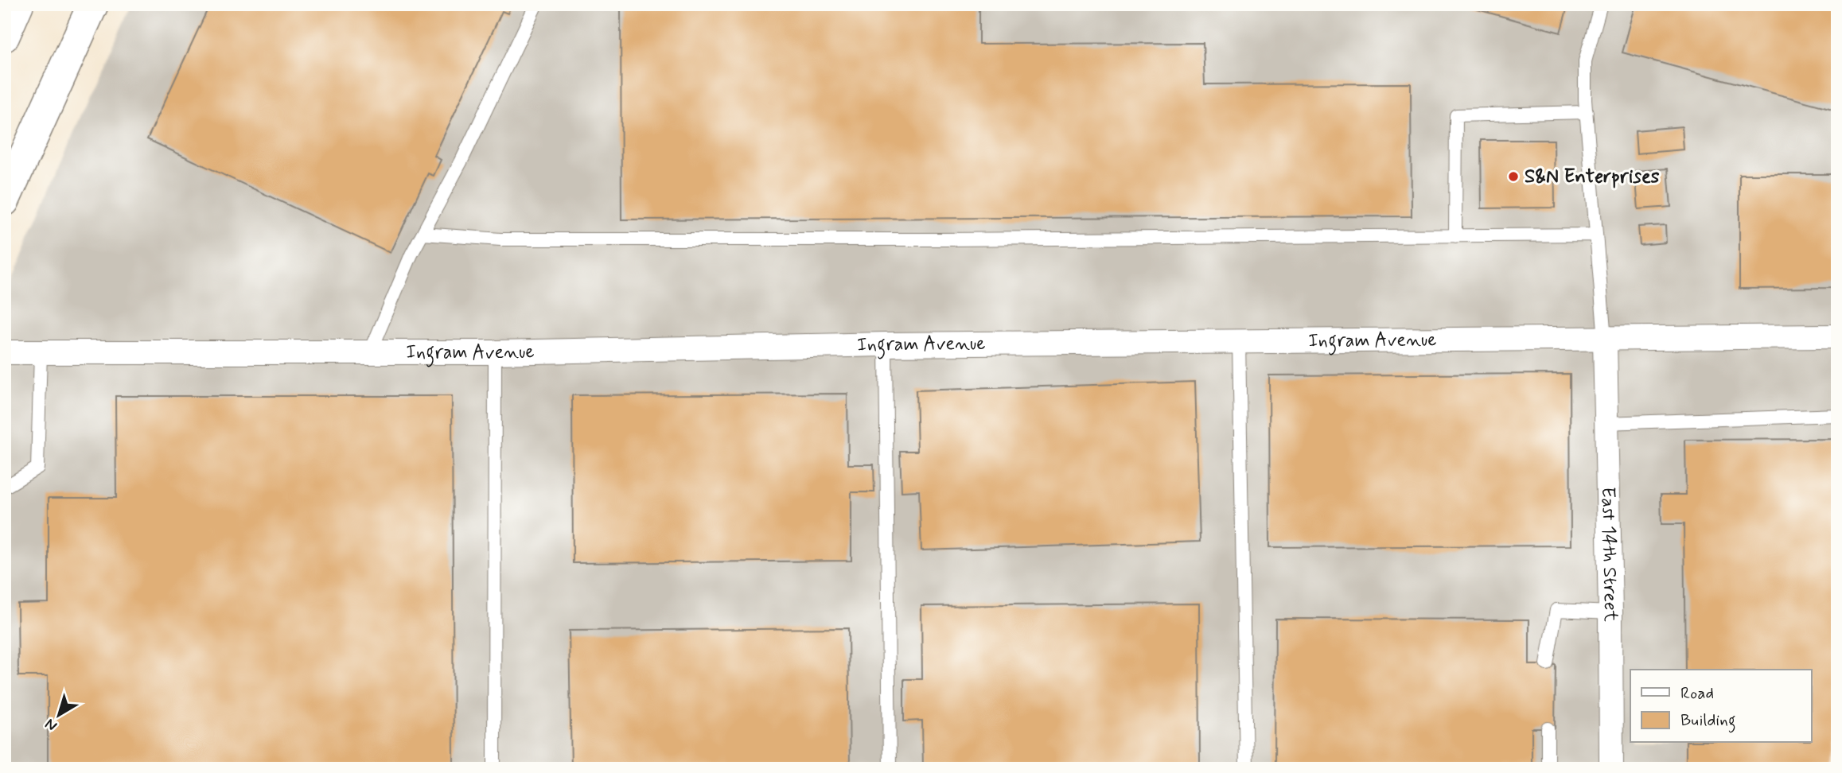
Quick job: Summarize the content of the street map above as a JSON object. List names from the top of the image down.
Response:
{
  "streets": {
    "street": ["Ingram Avenue", "East 14th Street"]
  },
  "crossings": [
    ["Ingram Avenue", "East 14th Street"]
  ],
  "places": ["S&N Enterprises"],
  "legend": ["Road", "Building"],
  "north": "bottom left"
}
